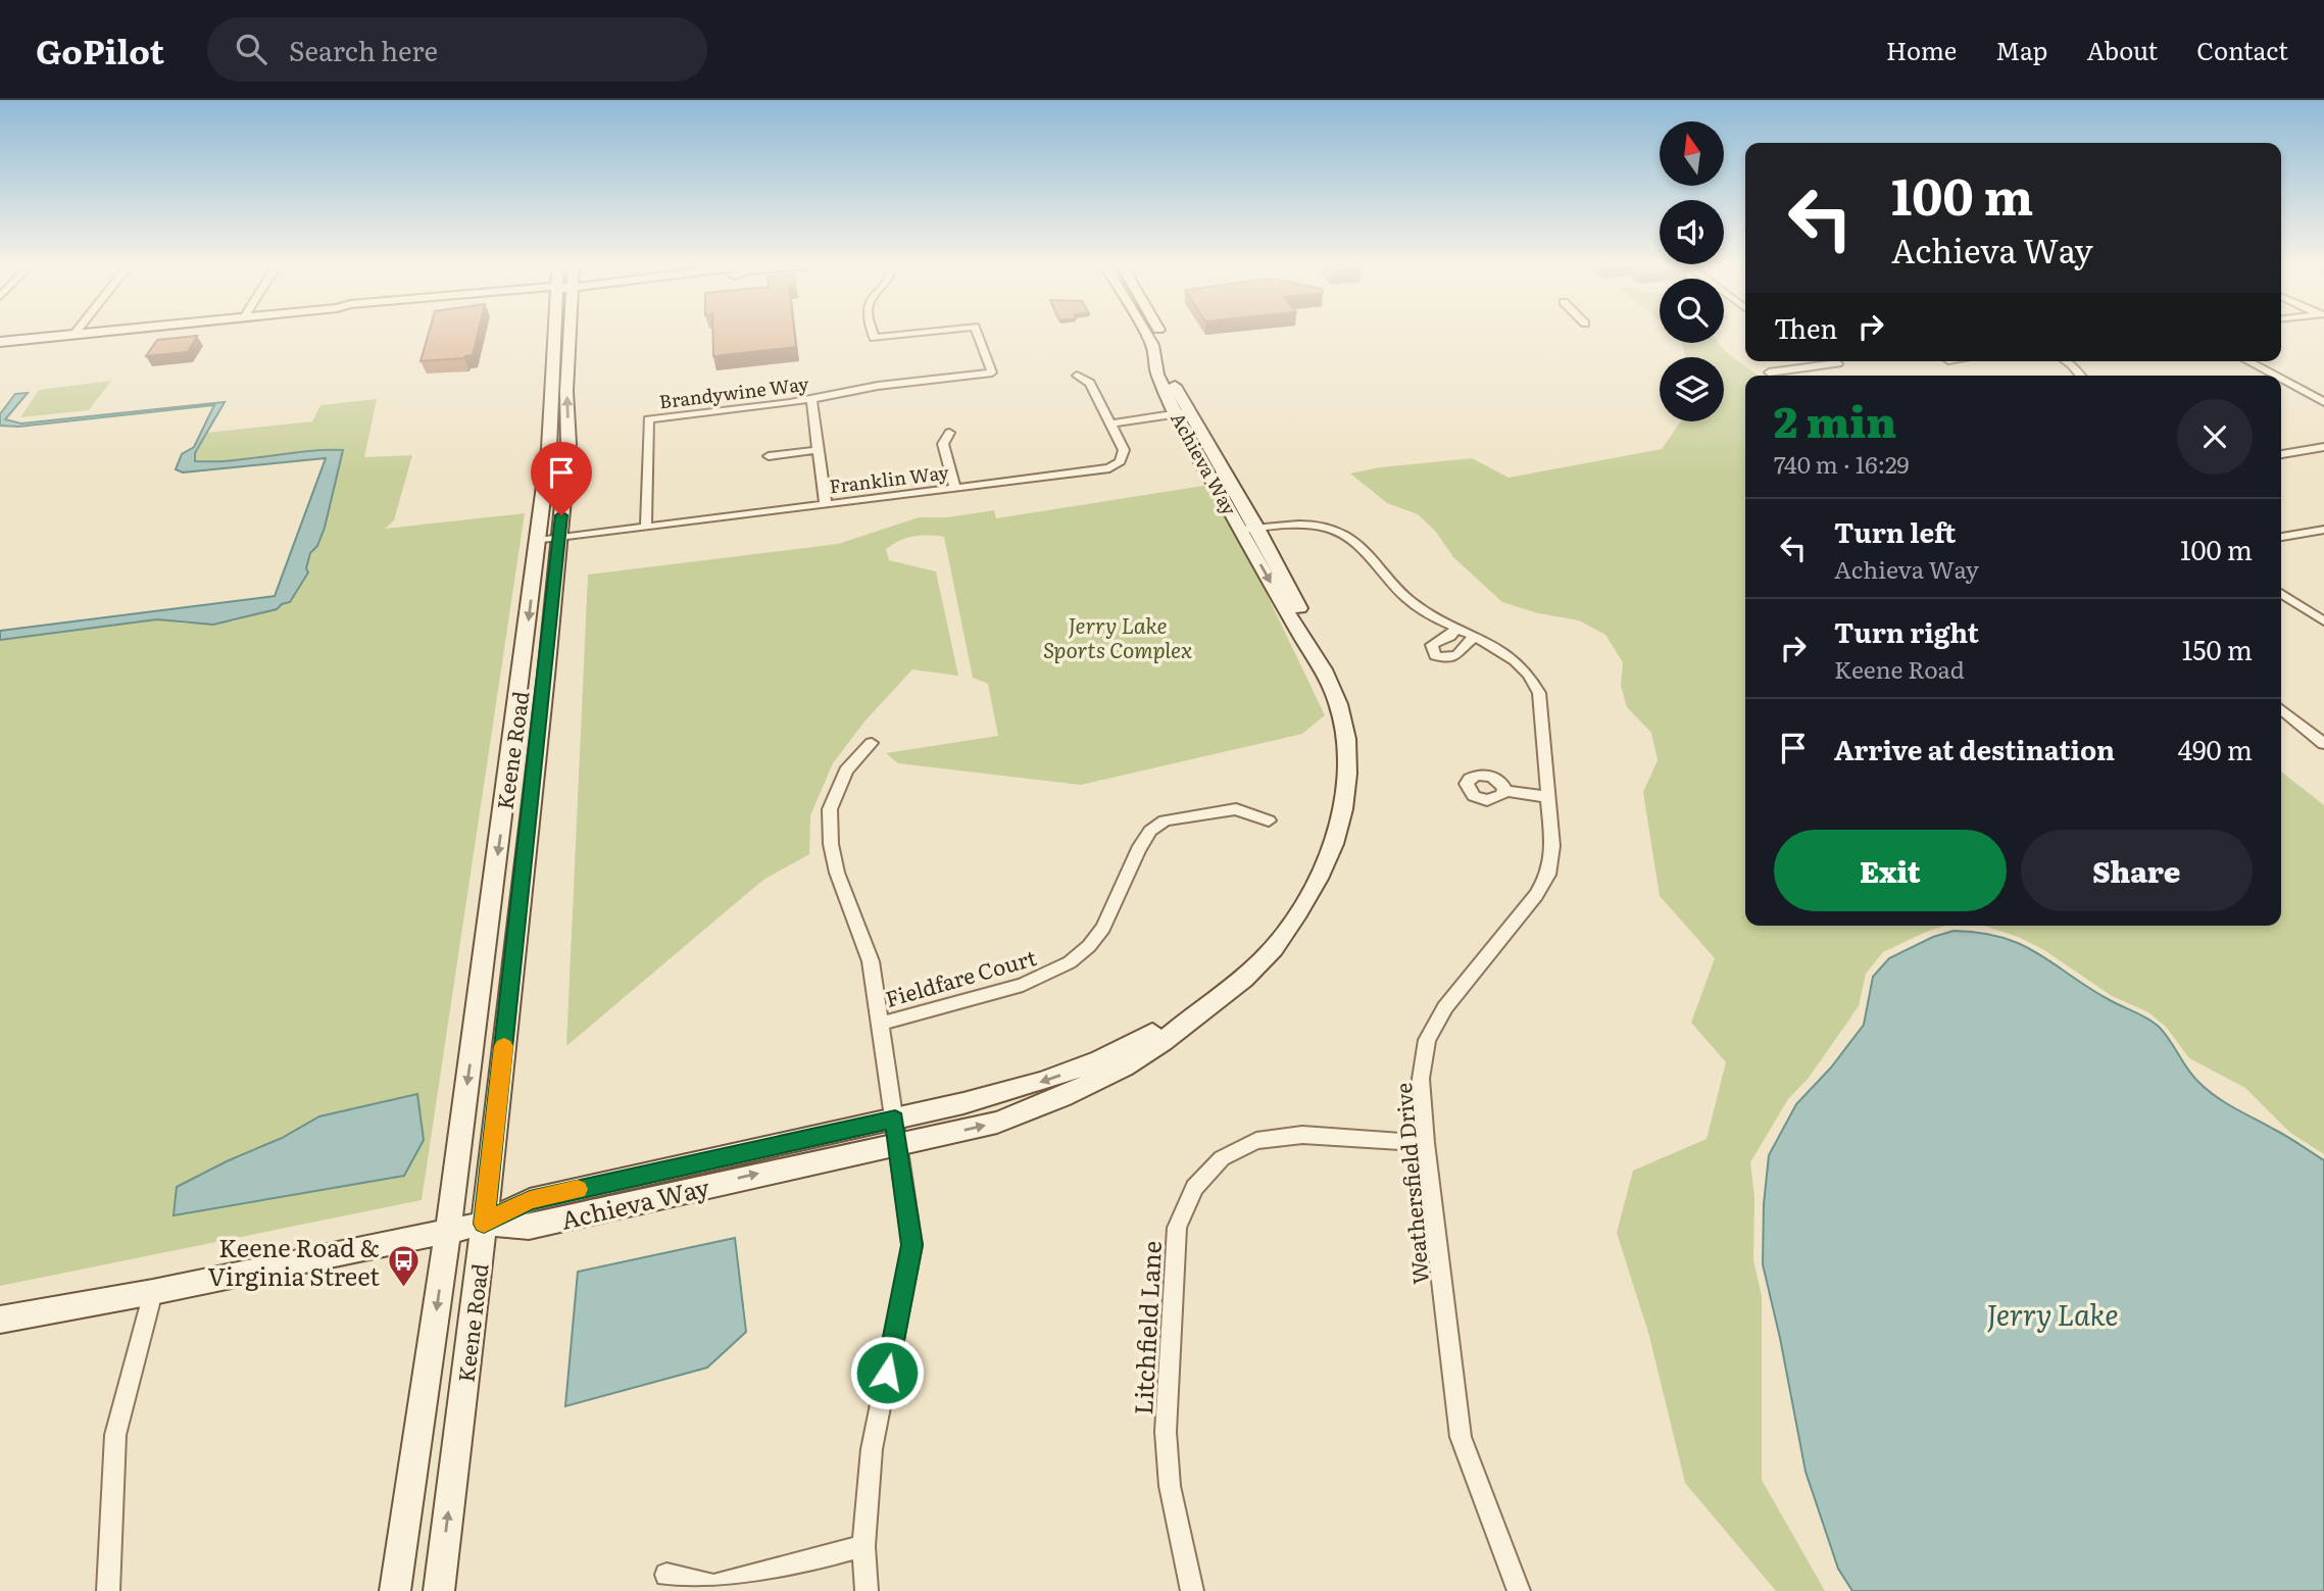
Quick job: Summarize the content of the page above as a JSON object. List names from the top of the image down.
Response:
{
  "streets": {
    "main road": ["Achieva Way", "Keene Road"],
    "street": [
      "Brandywine Way",
      "Franklin Way",
      "Fieldfare Court",
      "Weathersfield Drive",
      "Litchfield Lane"
    ]
  },
  "crossings": [
    ["Brandywine Way", "Franklin Way"],
    ["Achieva Way", "Keene Road"],
    ["Achieva Way", "Weathersfield Drive"],
    ["Franklin Way", "Keene Road"],
    ["Weathersfield Drive", "Litchfield Lane"]
  ],
  "water": ["Jerry Lake"],
  "parks": ["Jerry Lake Sports Complex"],
  "places": {
    "bus stop": ["Keene Road & Virginia Street"]
  },
  "north": "top",
  "page": {
    "header": "GoPilot",
    "search": "Search here",
    "nav": [
      "Home",
      "Map",
      "About",
      "Contact"
    ],
    "turn": ["100 m", "Achieva Way"],
    "then": "Then",
    "heading": ["2 min", "740 m · 16:29"],
    "list": [
      {
        "name": "Turn left",
        "note": "Achieva Way",
        "value": "100 m"
      },
      {
        "name": "Turn right",
        "note": "Keene Road",
        "value": "150 m"
      },
      {
        "name": "Arrive at destination",
        "value": "490 m"
      }
    ],
    "buttons": ["Exit", "Share"]
  }
}
